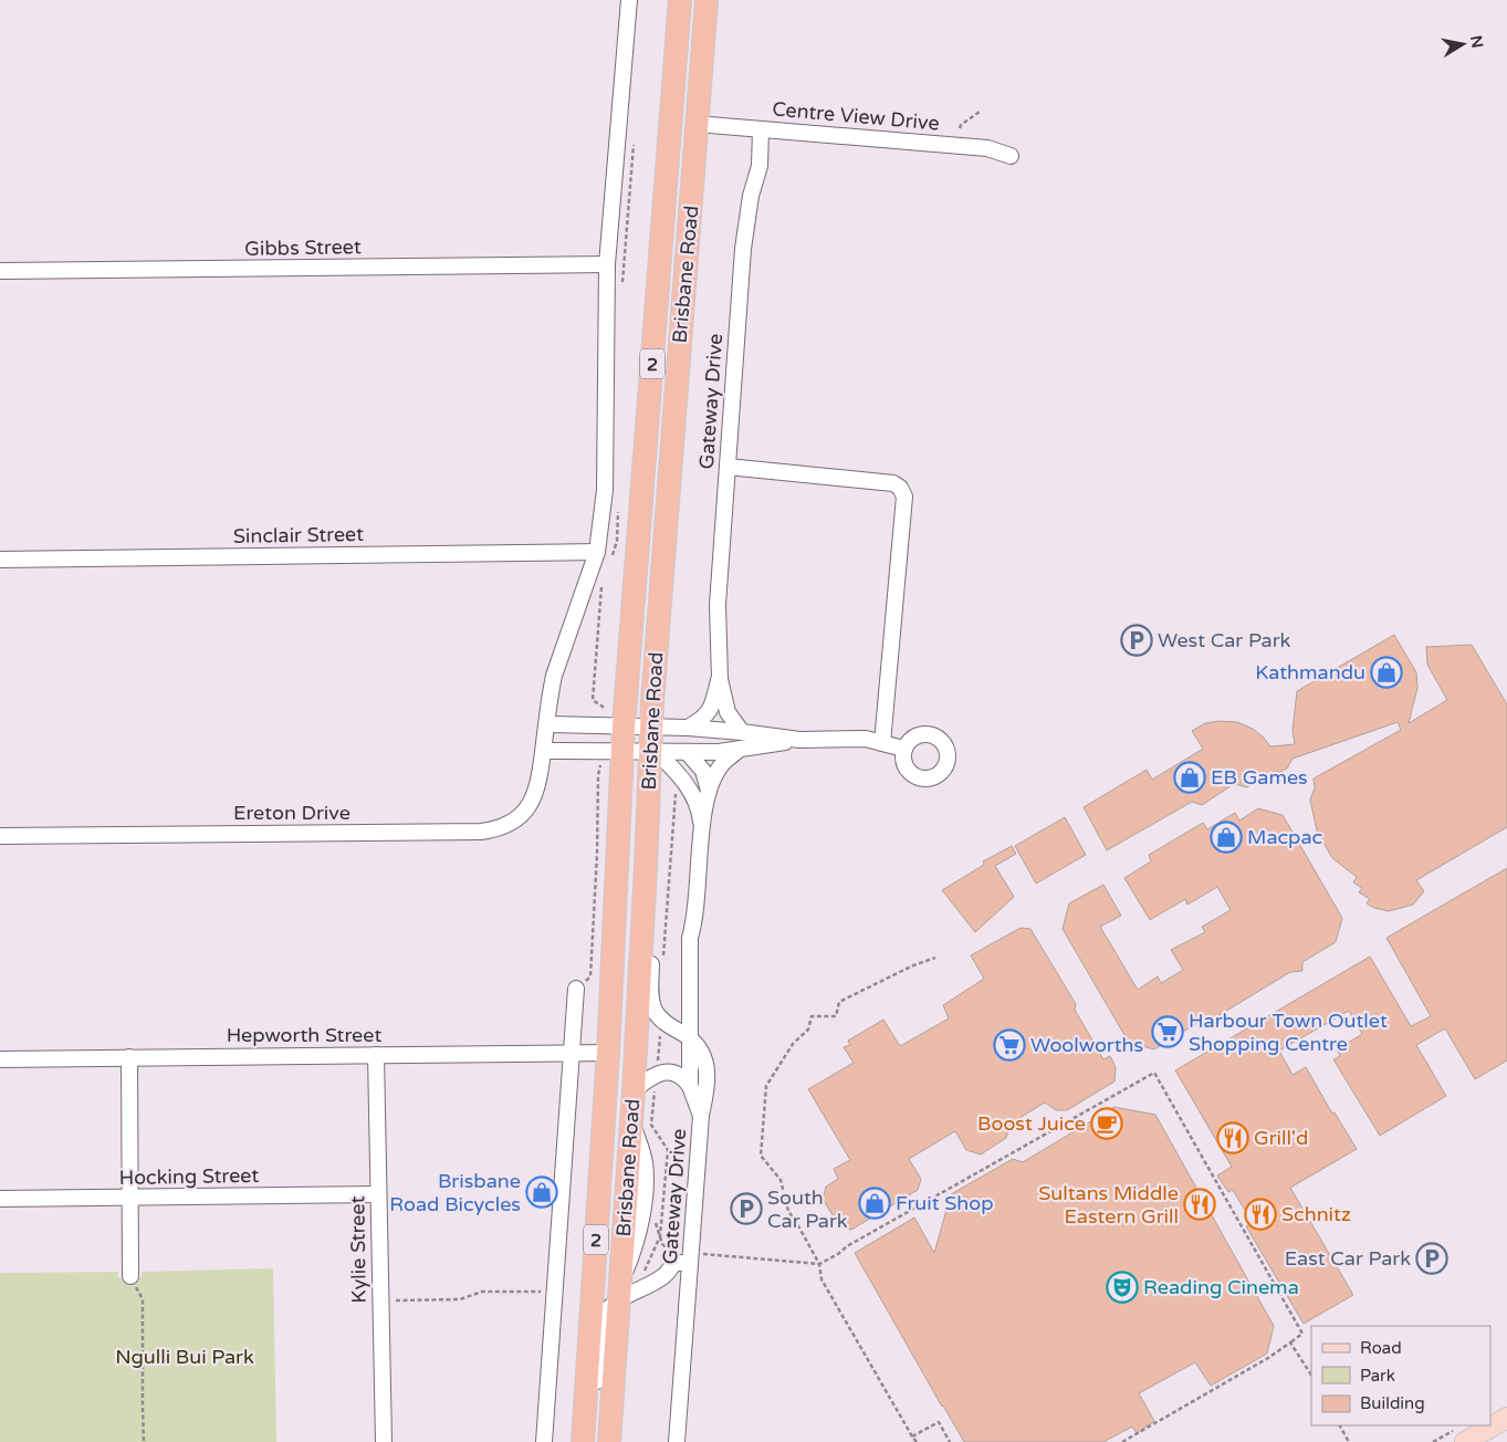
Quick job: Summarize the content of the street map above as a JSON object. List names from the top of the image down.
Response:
{
  "streets": {
    "highway": ["Brisbane Road", "2"],
    "street": [
      "Centre View Drive",
      "Gibbs Street",
      "Gateway Drive",
      "Sinclair Street",
      "Ereton Drive",
      "Hepworth Street",
      "Hocking Street",
      "Kylie Street"
    ]
  },
  "crossings": [
    ["Centre View Drive", "Brisbane Road"],
    ["Centre View Drive", "Gateway Drive"],
    ["Brisbane Road", "Ereton Drive"],
    ["Brisbane Road", "Hepworth Street"],
    ["Hepworth Street", "Kylie Street"],
    ["Hocking Street", "Kylie Street"]
  ],
  "parks": ["Ngulli Bui Park"],
  "places": {
    "parking": ["West Car Park", "South Car Park", "East Car Park"],
    "shop": [
      "Kathmandu",
      "EB Games",
      "Macpac",
      "Brisbane Road Bicycles",
      "Fruit Shop"
    ],
    "supermarket": ["Harbour Town Outlet Shopping Centre", "Woolworths"],
    "cafe": ["Boost Juice"],
    "restaurant": ["Grill'd", "Sultans Middle Eastern Grill", "Schnitz"],
    "theatre": ["Reading Cinema"]
  },
  "legend": ["Road", "Park", "Building"],
  "north": "right"
}
